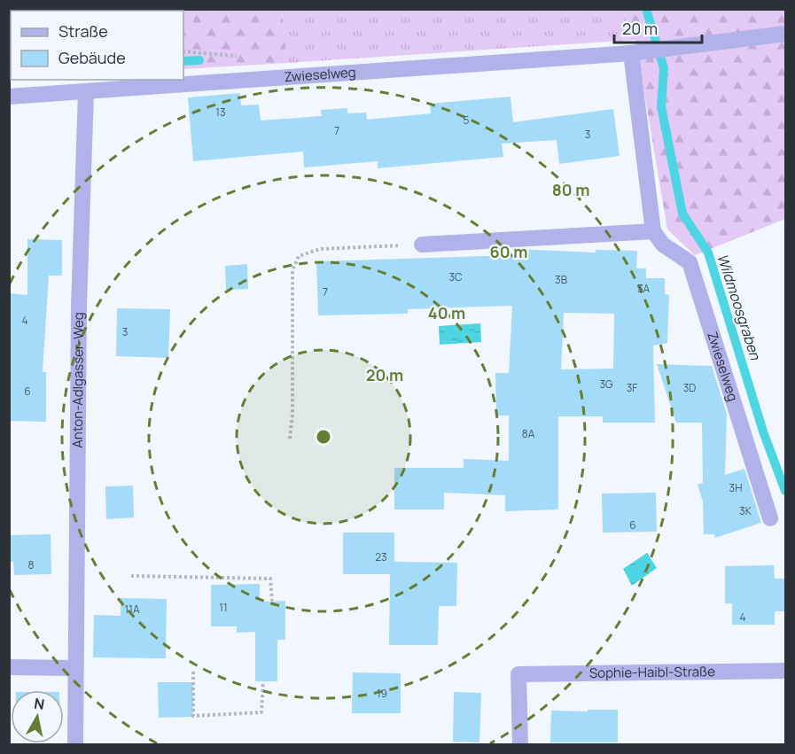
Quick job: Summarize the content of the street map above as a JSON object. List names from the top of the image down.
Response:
{
  "streets": {
    "street": ["Zwieselweg", "Anton-Adlgasser-Weg", "Sophie-Haibl-Straße"]
  },
  "crossings": [
    ["Zwieselweg", "Anton-Adlgasser-Weg"]
  ],
  "water": ["Wildmoosgraben"],
  "house_numbers": [
    "13",
    "5",
    "7",
    "3",
    "3C",
    "3B",
    "3A",
    "7",
    "4",
    "3",
    "3G",
    "3F",
    "3D",
    "6",
    "8A",
    "3H",
    "3K",
    "6",
    "23",
    "8",
    "11",
    "11A",
    "4",
    "19"
  ],
  "legend": ["Straße", "Gebäude"],
  "scale_bar": "20 m",
  "north": "top",
  "rings": [
    "80 m",
    "60 m",
    "40 m",
    "20 m"
  ]
}
